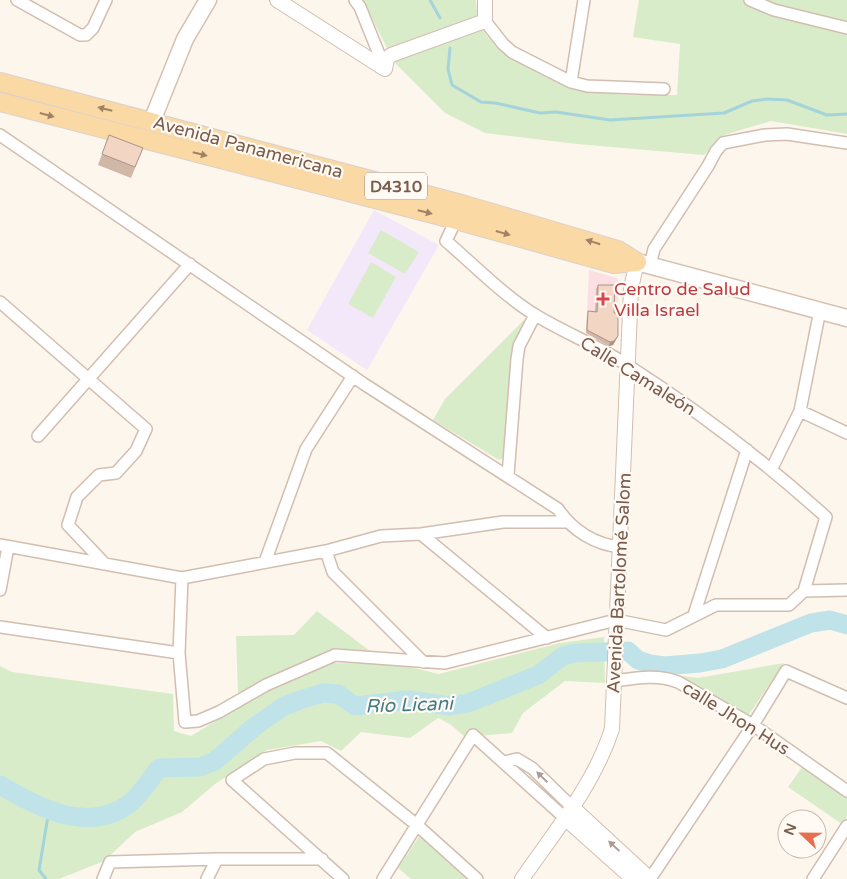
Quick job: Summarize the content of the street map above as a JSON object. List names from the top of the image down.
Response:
{
  "streets": {
    "main road": ["Avenida Panamericana", "D4310"],
    "street": ["Calle Camaleón", "Avenida Bartolomé Salom", "calle Jhon Hus"]
  },
  "crossings": [
    ["Avenida Panamericana", "Calle Camaleón"],
    ["Avenida Panamericana", "Avenida Bartolomé Salom"],
    ["Calle Camaleón", "Avenida Bartolomé Salom"],
    ["Avenida Bartolomé Salom", "calle Jhon Hus"]
  ],
  "water": ["Río Licani"],
  "places": {
    "health": ["Centro de Salud Villa Israel"]
  },
  "north": "left"
}
